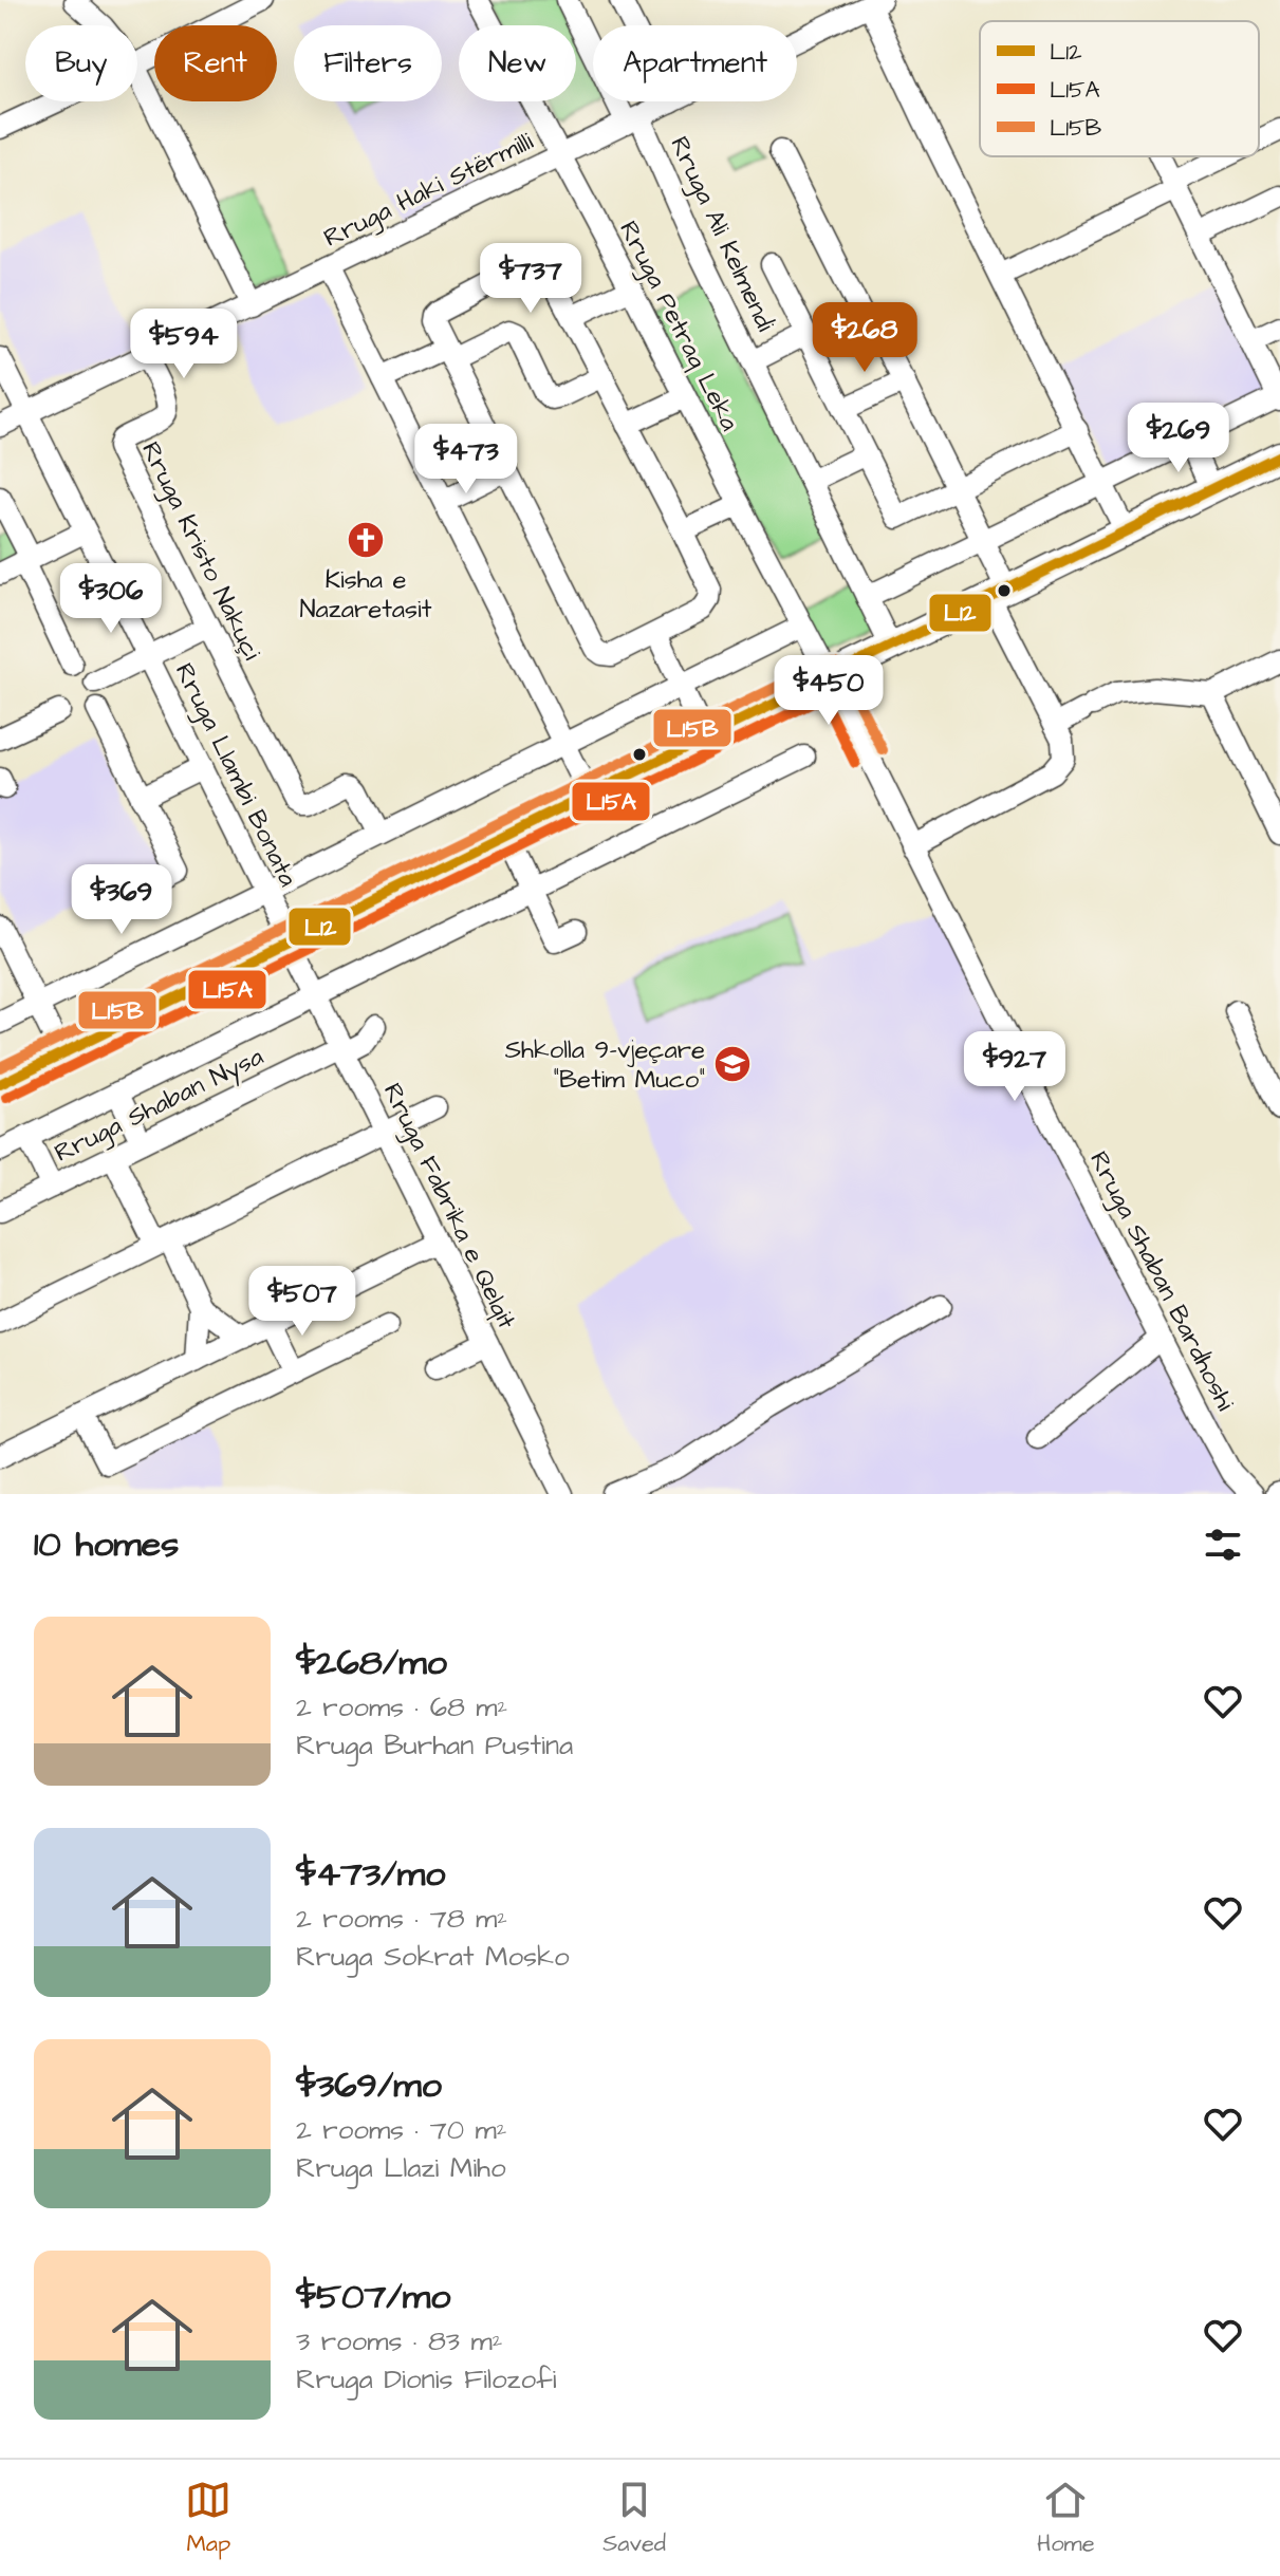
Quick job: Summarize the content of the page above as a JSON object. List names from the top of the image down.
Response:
{
  "streets": {
    "street": [
      "Rruga Haki Stërmilli",
      "Rruga Ali Kelmendi",
      "Rruga Petraq Leka",
      "Rruga Kristo Nakuçi",
      "Rruga Llambi Bonata",
      "Rruga Shaban Nysa",
      "Rruga Fabrika e Qelqit",
      "Rruga Shaban Bardhoshi"
    ]
  },
  "crossings": [
    ["Rruga Haki Stërmilli", "Rruga Ali Kelmendi"],
    ["Rruga Haki Stërmilli", "Rruga Petraq Leka"],
    ["Rruga Haki Stërmilli", "Rruga Kristo Nakuçi"],
    ["Rruga Haki Stërmilli", "Rruga Llambi Bonata"],
    ["Rruga Petraq Leka", "Rruga Shaban Bardhoshi"],
    ["Rruga Llambi Bonata", "Rruga Fabrika e Qelqit"],
    ["Rruga Shaban Nysa", "Rruga Fabrika e Qelqit"]
  ],
  "places": {
    "church": ["Kisha e Nazaretasit"],
    "school or university": ["Shkolla 9-vjeçare \"Betim Muco\""]
  },
  "lines": ["transit line L12", "transit line L15B", "transit line L15A"],
  "legend": ["L12", "L15A", "L15B"],
  "page": {
    "chip": [
      "Buy",
      "Rent",
      "Filters",
      "New",
      "Apartment"
    ],
    "price": [
      "$737",
      "$268",
      "$594",
      "$269",
      "$473",
      "$306",
      "$450",
      "$369",
      "$927",
      "$507"
    ],
    "heading": "10 homes",
    "list": [
      {
        "name": "$268/mo",
        "note": "2 rooms · 68 m² · Rruga Burhan Pustina"
      },
      {
        "name": "$473/mo",
        "note": "2 rooms · 78 m² · Rruga Sokrat Mosko"
      },
      {
        "name": "$369/mo",
        "note": "2 rooms · 70 m² · Rruga Llazi Miho"
      },
      {
        "name": "$507/mo",
        "note": "3 rooms · 83 m² · Rruga Dionis Filozofi"
      }
    ],
    "tabs": ["Map", "Saved", "Home"]
  }
}
